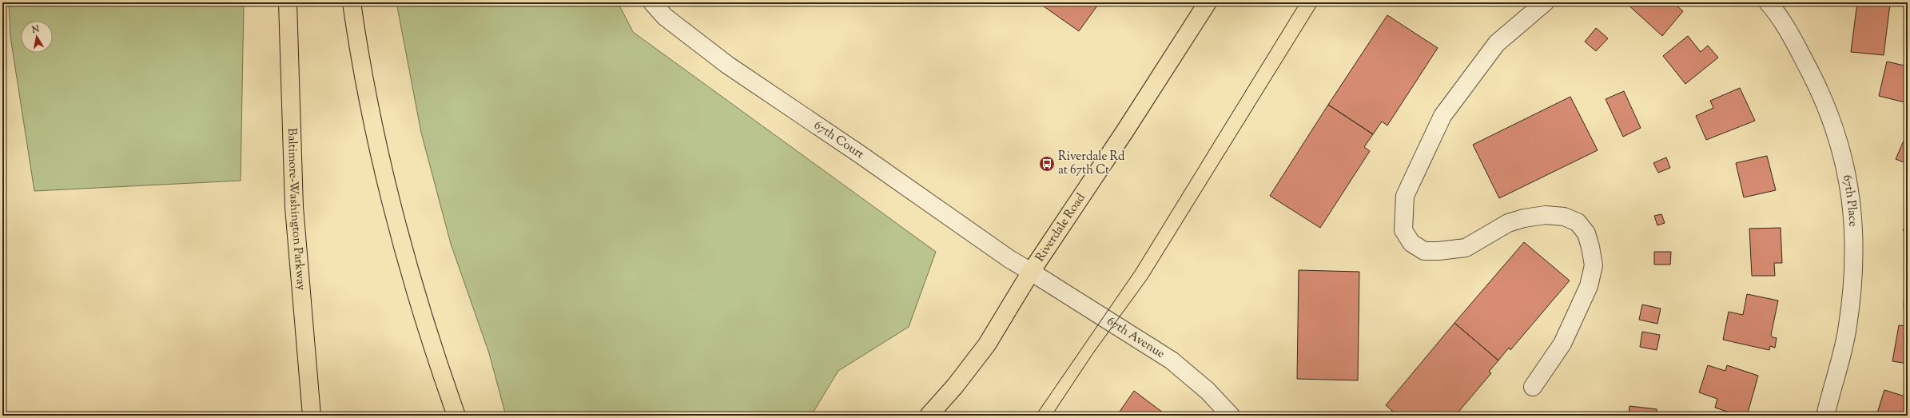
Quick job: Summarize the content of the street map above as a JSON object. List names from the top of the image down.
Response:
{
  "streets": {
    "main road": ["Baltimore-Washington Parkway", "Riverdale Road"],
    "street": ["67th Court", "67th Place", "67th Avenue"]
  },
  "crossings": [
    ["67th Court", "Riverdale Road"],
    ["67th Court", "67th Avenue"],
    ["Riverdale Road", "67th Avenue"]
  ],
  "places": {
    "bus stop": ["Riverdale Rd at 67th Ct"]
  },
  "north": "top"
}
